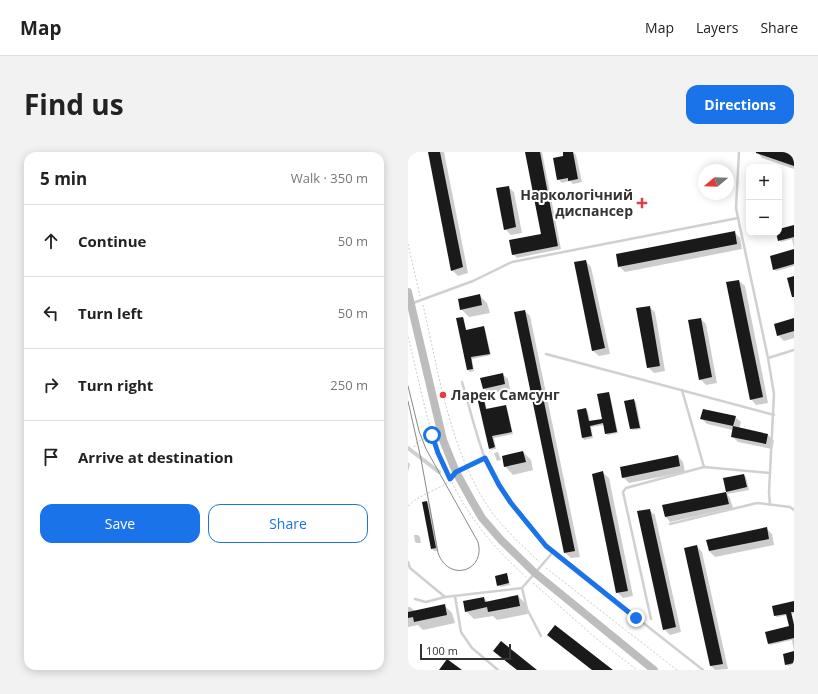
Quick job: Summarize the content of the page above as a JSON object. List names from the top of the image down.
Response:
{
  "places": {
    "health": ["Наркологічний диспансер"],
    "other": ["Ларек Самсунг"]
  },
  "scale_bar": "100 m",
  "north": "left",
  "page": {
    "header": "Map",
    "nav": ["Map", "Layers", "Share"],
    "title": "Find us",
    "buttons": [
      "Directions",
      ["Save", "Share"]
    ],
    "heading": ["5 min", "Walk · 350 m"],
    "map_buttons": ["+", "−"],
    "list": [
      ["Continue", "50 m"],
      ["Turn left", "50 m"],
      ["Turn right", "250 m"],
      "Arrive at destination"
    ],
    "scale": "100 m"
  }
}
